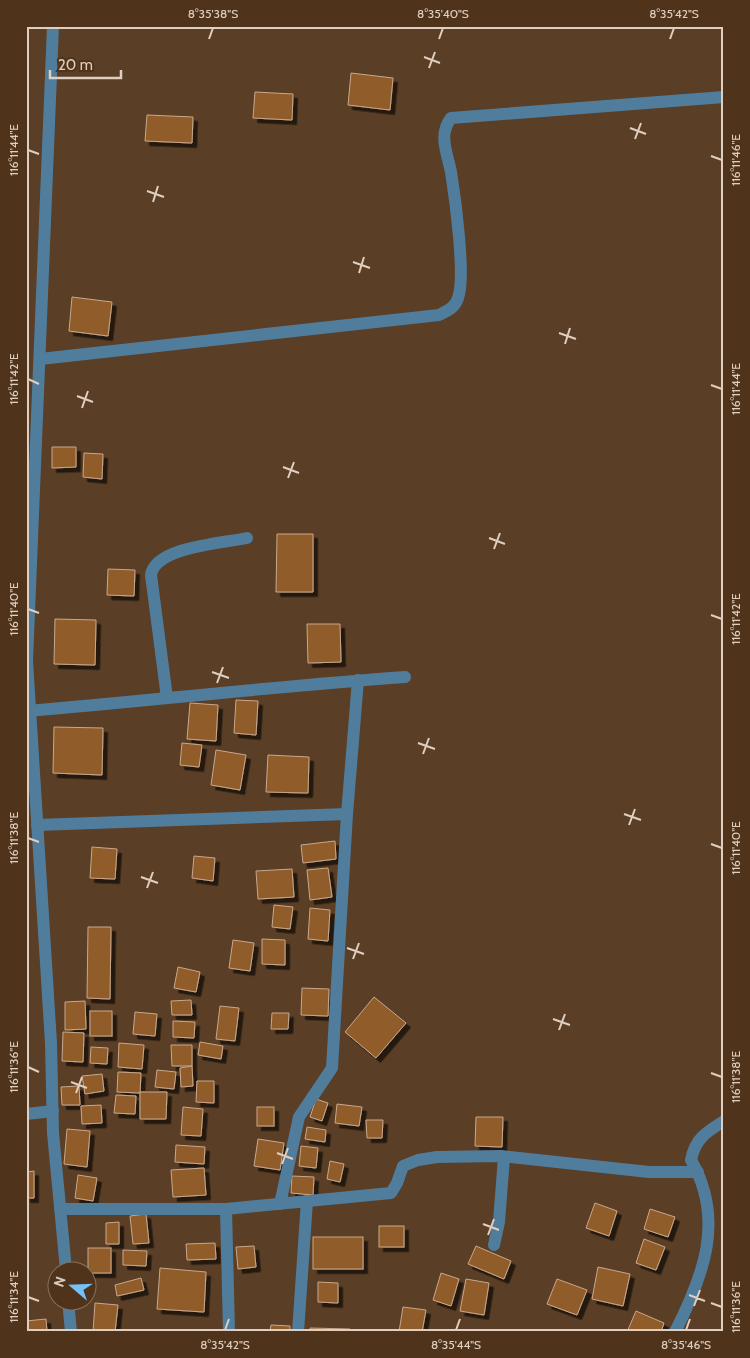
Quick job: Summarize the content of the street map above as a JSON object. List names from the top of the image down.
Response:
{
  "scale_bar": "20 m",
  "north": "left",
  "coordinates": [
    "8°35'38\"S",
    "8°35'40\"S",
    "8°35'42\"S",
    "116°11'44\"E",
    "116°11'46\"E",
    "116°11'42\"E",
    "116°11'40\"E",
    "116°11'38\"E",
    "116°11'36\"E",
    "116°11'34\"E",
    "8°35'44\"S",
    "8°35'46\"S"
  ]
}
